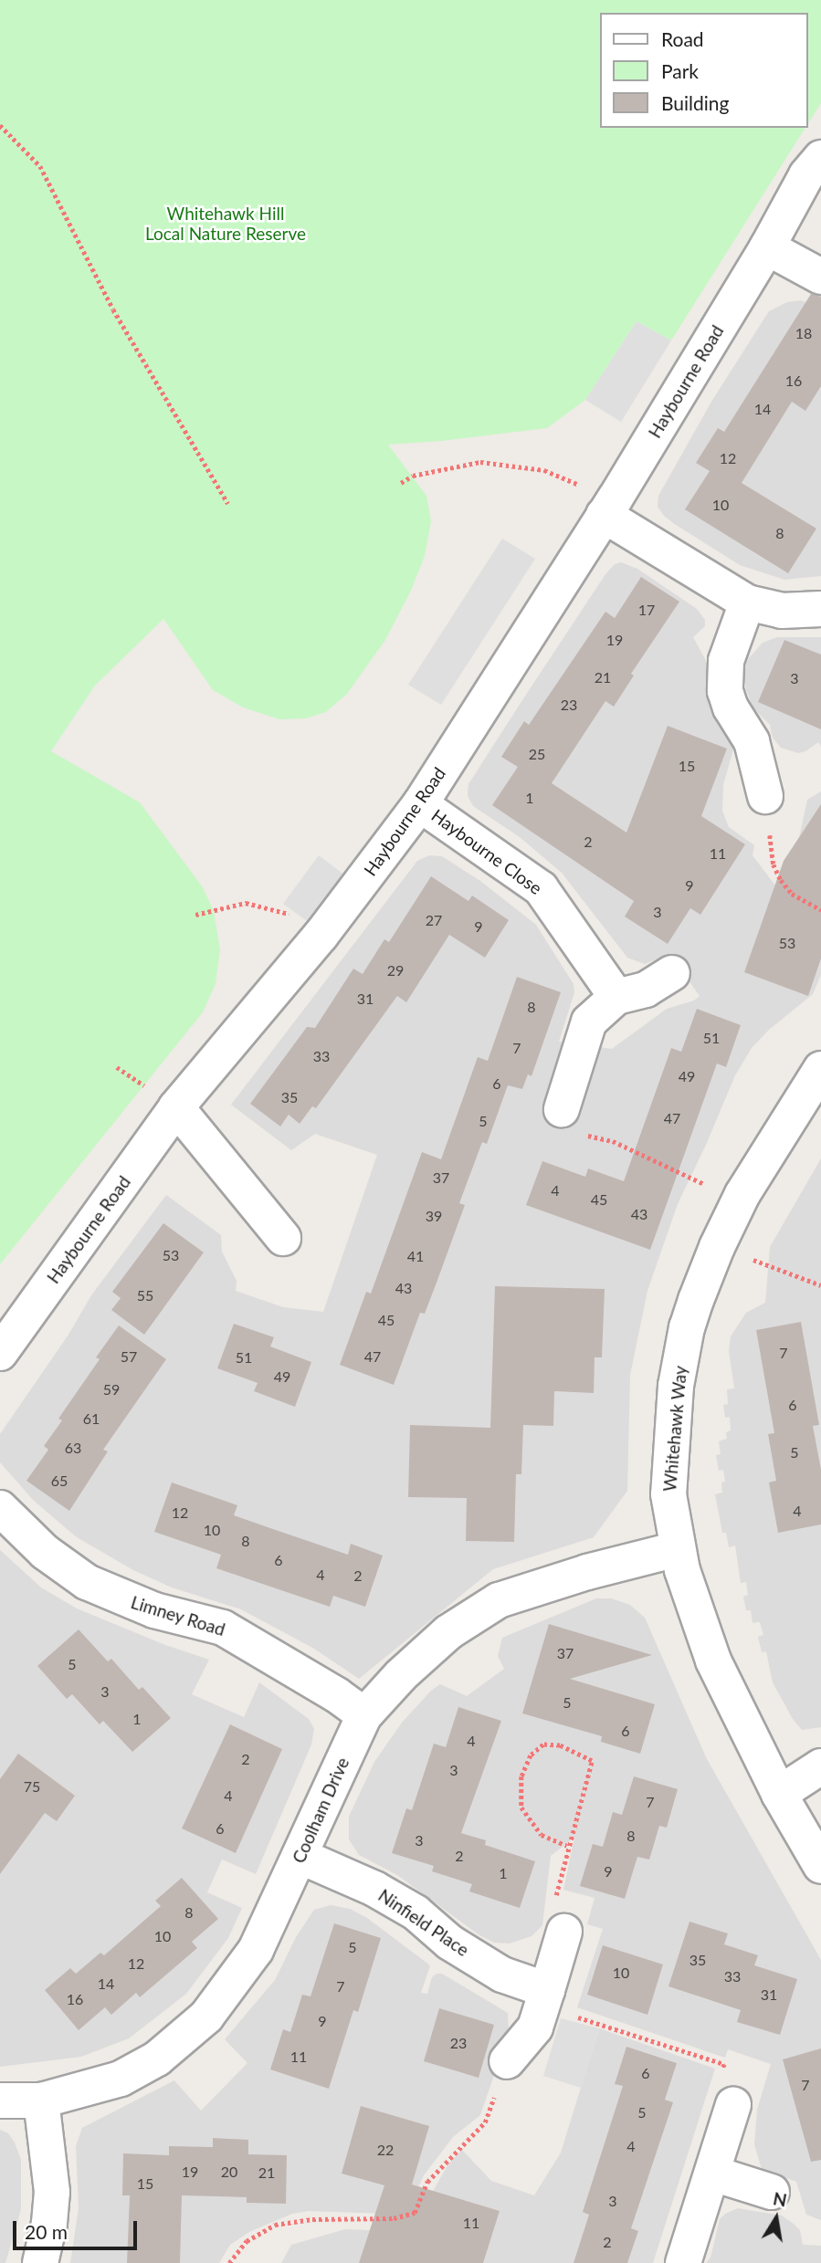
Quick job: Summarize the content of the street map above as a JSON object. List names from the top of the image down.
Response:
{
  "streets": {
    "street": [
      "Haybourne Road",
      "Haybourne Close",
      "Whitehawk Way",
      "Limney Road",
      "Coolham Drive",
      "Ninfield Place"
    ]
  },
  "crossings": [
    ["Haybourne Road", "Haybourne Close"],
    ["Whitehawk Way", "Coolham Drive"],
    ["Limney Road", "Coolham Drive"],
    ["Coolham Drive", "Ninfield Place"]
  ],
  "parks": ["Whitehawk Hill Local Nature Reserve"],
  "house_numbers": [
    "18",
    "16",
    "14",
    "12",
    "10",
    "8",
    "17",
    "19",
    "21",
    "3",
    "23",
    "25",
    "15",
    "1",
    "2",
    "11",
    "9",
    "3",
    "27",
    "9",
    "53",
    "29",
    "31",
    "8",
    "51",
    "7",
    "33",
    "49",
    "6",
    "35",
    "47",
    "5",
    "37",
    "4",
    "45",
    "43",
    "39",
    "53",
    "41",
    "43",
    "55",
    "45",
    "7",
    "57",
    "47",
    "51",
    "49",
    "59",
    "6",
    "61",
    "63",
    "5",
    "65",
    "4",
    "12",
    "10",
    "8",
    "6",
    "4",
    "2",
    "37",
    "5",
    "3",
    "5",
    "1",
    "6",
    "4",
    "2",
    "3",
    "75",
    "4",
    "7",
    "6",
    "8",
    "3",
    "2",
    "9",
    "1",
    "8",
    "10",
    "5",
    "35",
    "12",
    "10",
    "33",
    "14",
    "7",
    "31",
    "16",
    "9",
    "23",
    "11",
    "6",
    "7",
    "5",
    "4",
    "22",
    "19",
    "20",
    "21",
    "15",
    "3",
    "11",
    "2"
  ],
  "legend": ["Road", "Park", "Building"],
  "scale_bar": "20 m",
  "north": "top"
}
